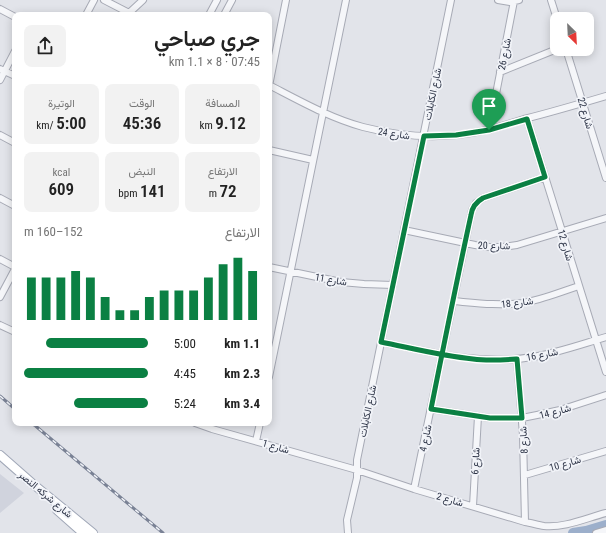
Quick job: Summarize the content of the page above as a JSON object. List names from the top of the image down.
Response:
{
  "streets": {
    "main road": ["شارع شركه النصر"],
    "street": [
      "شارع 26",
      "شارع الكابلات",
      "شارع 22",
      "شارع 24",
      "شارع 20",
      "شارع 12",
      "شارع 11",
      "شارع 18",
      "شارع 16",
      "شارع 14",
      "شارع 4",
      "شارع 8",
      "شارع 1",
      "شارع 6",
      "شارع 10",
      "شارع 2"
    ]
  },
  "crossings": [
    ["شارع 26", "شارع 24"],
    ["شارع الكابلات", "شارع 24"],
    ["شارع الكابلات", "شارع 20"],
    ["شارع الكابلات", "شارع 11"],
    ["شارع الكابلات", "شارع 16"],
    ["شارع الكابلات", "شارع 1"],
    ["شارع الكابلات", "شارع 2"],
    ["شارع 22", "شارع 24"],
    ["شارع 24", "شارع 12"],
    ["شارع 20", "شارع 12"],
    ["شارع 20", "شارع 4"],
    ["شارع 12", "شارع 18"],
    ["شارع 12", "شارع 16"],
    ["شارع 12", "شارع 4"],
    ["شارع 18", "شارع 4"],
    ["شارع 16", "شارع 4"],
    ["شارع 16", "شارع 8"],
    ["شارع 14", "شارع 4"],
    ["شارع 14", "شارع 8"],
    ["شارع 14", "شارع 6"],
    ["شارع 4", "شارع 2"],
    ["شارع 8", "شارع 10"],
    ["شارع 8", "شارع 2"],
    ["شارع 1", "شارع 2"],
    ["شارع 6", "شارع 2"]
  ],
  "north": "bottom right",
  "page": {
    "heading": ["جري صباحي", "07:45 · 8 × 1.1 km"],
    "stats": [
      ["المسافة", "9.12 km"],
      ["الوقت", "45:36"],
      ["الوتيرة", "5:00 /km"],
      ["الارتفاع", "72 m"],
      ["النبض", "141 bpm"],
      ["kcal", "609"]
    ],
    "chart": ["الارتفاع", "152–160 m"],
    "list": [
      {
        "name": "1.1 km",
        "note": "5:00"
      },
      {
        "name": "2.3 km",
        "note": "4:45"
      },
      {
        "name": "3.4 km",
        "note": "5:24"
      }
    ]
  }
}
